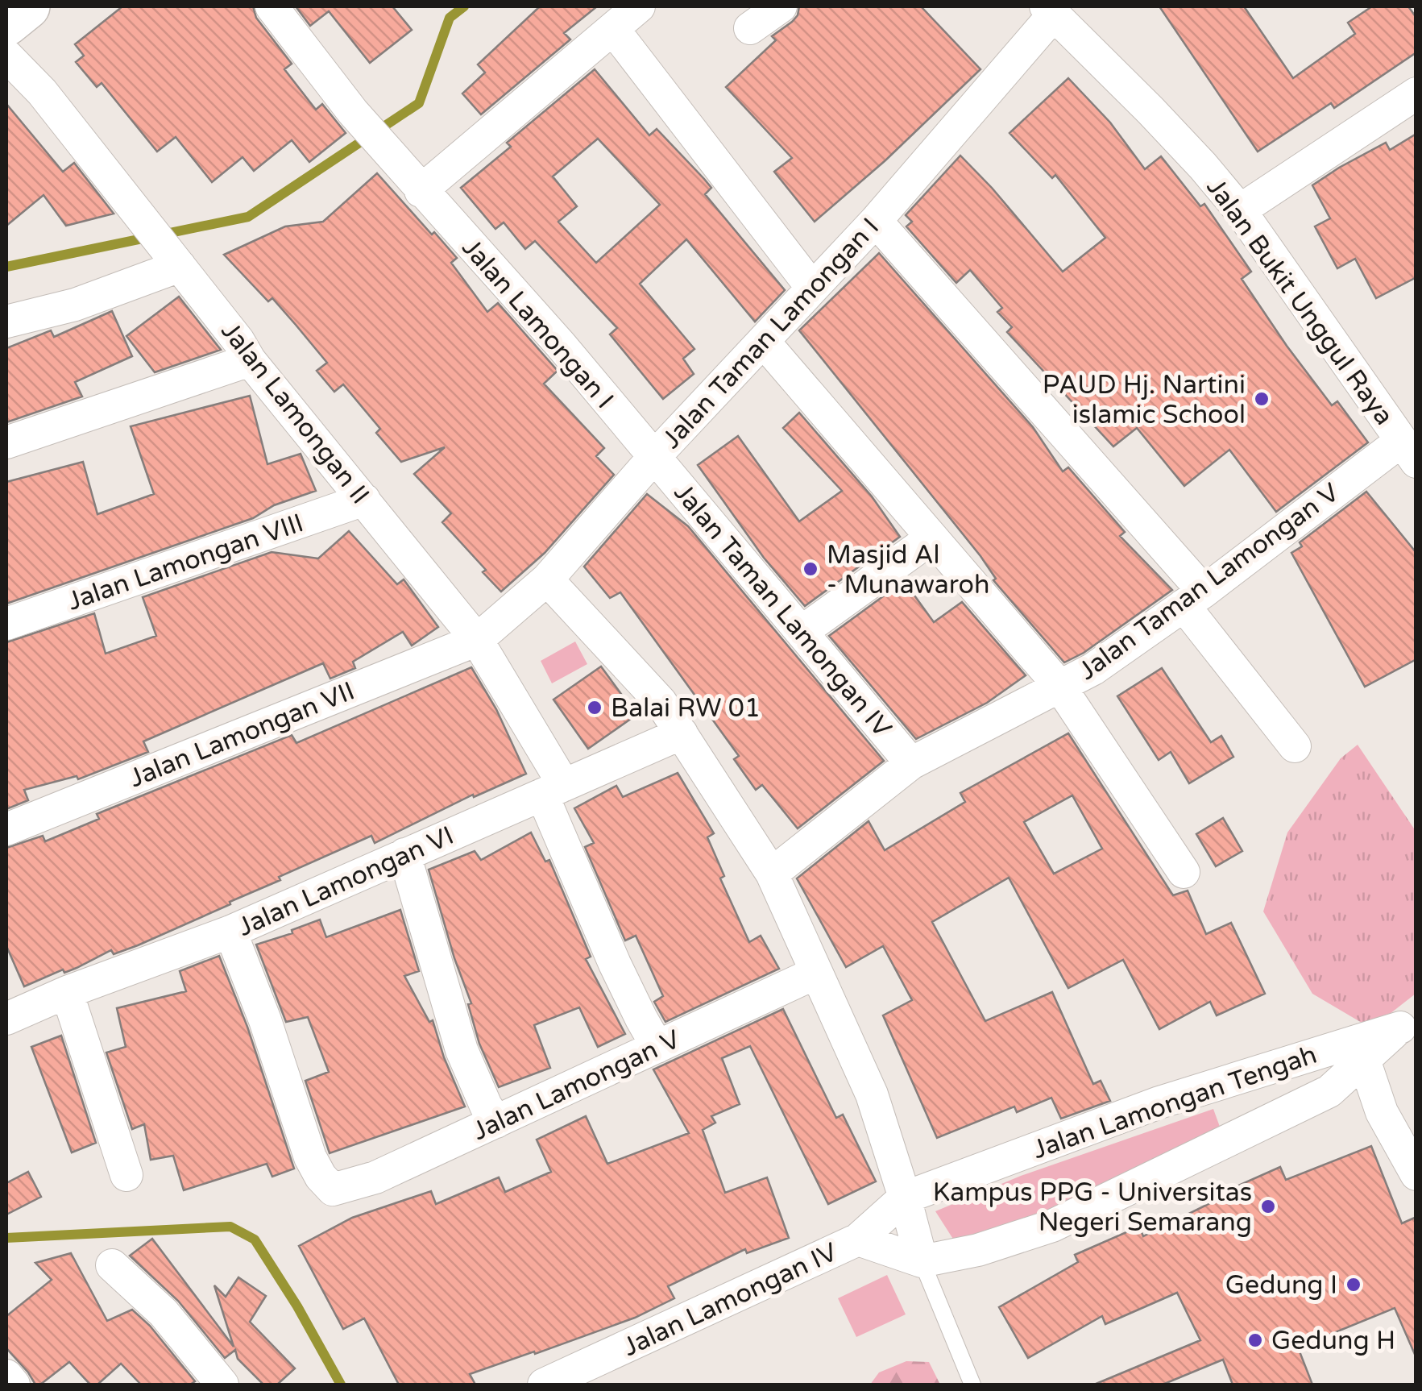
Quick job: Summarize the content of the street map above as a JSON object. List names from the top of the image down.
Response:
{
  "streets": {
    "street": [
      "Jalan Bukit Unggul Raya",
      "Jalan Lamongan I",
      "Jalan Taman Lamongan I",
      "Jalan Lamongan II",
      "Jalan Lamongan VIII",
      "Jalan Taman Lamongan V",
      "Jalan Taman Lamongan IV",
      "Jalan Lamongan VII",
      "Jalan Lamongan VI",
      "Jalan Lamongan V",
      "Jalan Lamongan Tengah",
      "Jalan Lamongan IV"
    ]
  },
  "crossings": [
    ["Jalan Bukit Unggul Raya", "Jalan Taman Lamongan I"],
    ["Jalan Bukit Unggul Raya", "Jalan Taman Lamongan V"],
    ["Jalan Lamongan I", "Jalan Taman Lamongan I"],
    ["Jalan Lamongan I", "Jalan Taman Lamongan IV"],
    ["Jalan Taman Lamongan I", "Jalan Lamongan II"],
    ["Jalan Taman Lamongan I", "Jalan Taman Lamongan IV"],
    ["Jalan Taman Lamongan I", "Jalan Lamongan VII"],
    ["Jalan Lamongan II", "Jalan Lamongan VIII"],
    ["Jalan Lamongan II", "Jalan Lamongan VII"],
    ["Jalan Lamongan II", "Jalan Lamongan VI"],
    ["Jalan Lamongan II", "Jalan Lamongan V"],
    ["Jalan Taman Lamongan V", "Jalan Taman Lamongan IV"],
    ["Jalan Lamongan VI", "Jalan Lamongan V"],
    ["Jalan Lamongan Tengah", "Jalan Lamongan IV"]
  ],
  "places": [
    "PAUD Hj. Nartini islamic School",
    "Masjid Al - Munawaroh",
    "Balai RW 01",
    "Kampus PPG - Universitas Negeri Semarang",
    "Gedung I",
    "Gedung H"
  ]
}
